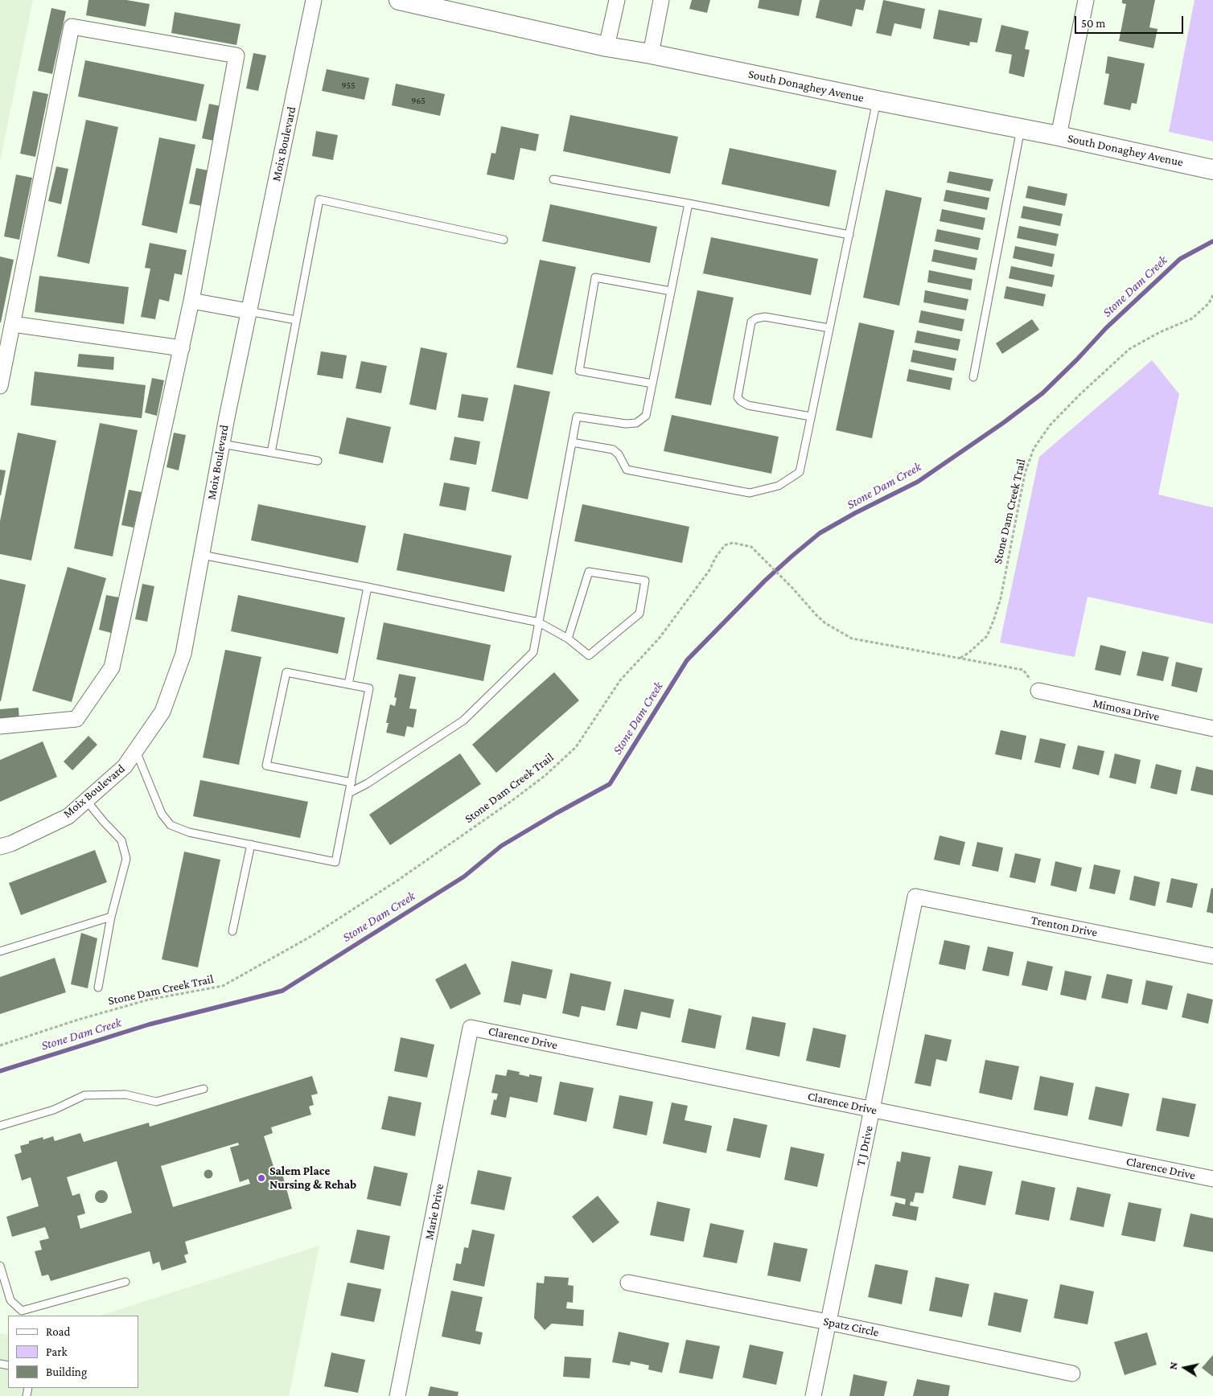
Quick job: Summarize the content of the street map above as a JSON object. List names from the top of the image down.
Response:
{
  "streets": {
    "street": [
      "South Donaghey Avenue",
      "Moix Boulevard",
      "Mimosa Drive",
      "Trenton Drive",
      "Clarence Drive",
      "T J Drive",
      "Marie Drive",
      "Spatz Circle"
    ],
    "path": ["Stone Dam Creek Trail"]
  },
  "crossings": [
    ["Stone Dam Creek Trail", "Mimosa Drive"],
    ["Trenton Drive", "T J Drive"],
    ["Clarence Drive", "T J Drive"],
    ["Clarence Drive", "Marie Drive"],
    ["T J Drive", "Spatz Circle"]
  ],
  "water": ["Stone Dam Creek"],
  "places": ["Salem Place Nursing & Rehab"],
  "house_numbers": ["955", "965"],
  "legend": ["Road", "Park", "Building"],
  "scale_bar": "50 m",
  "north": "left"
}
